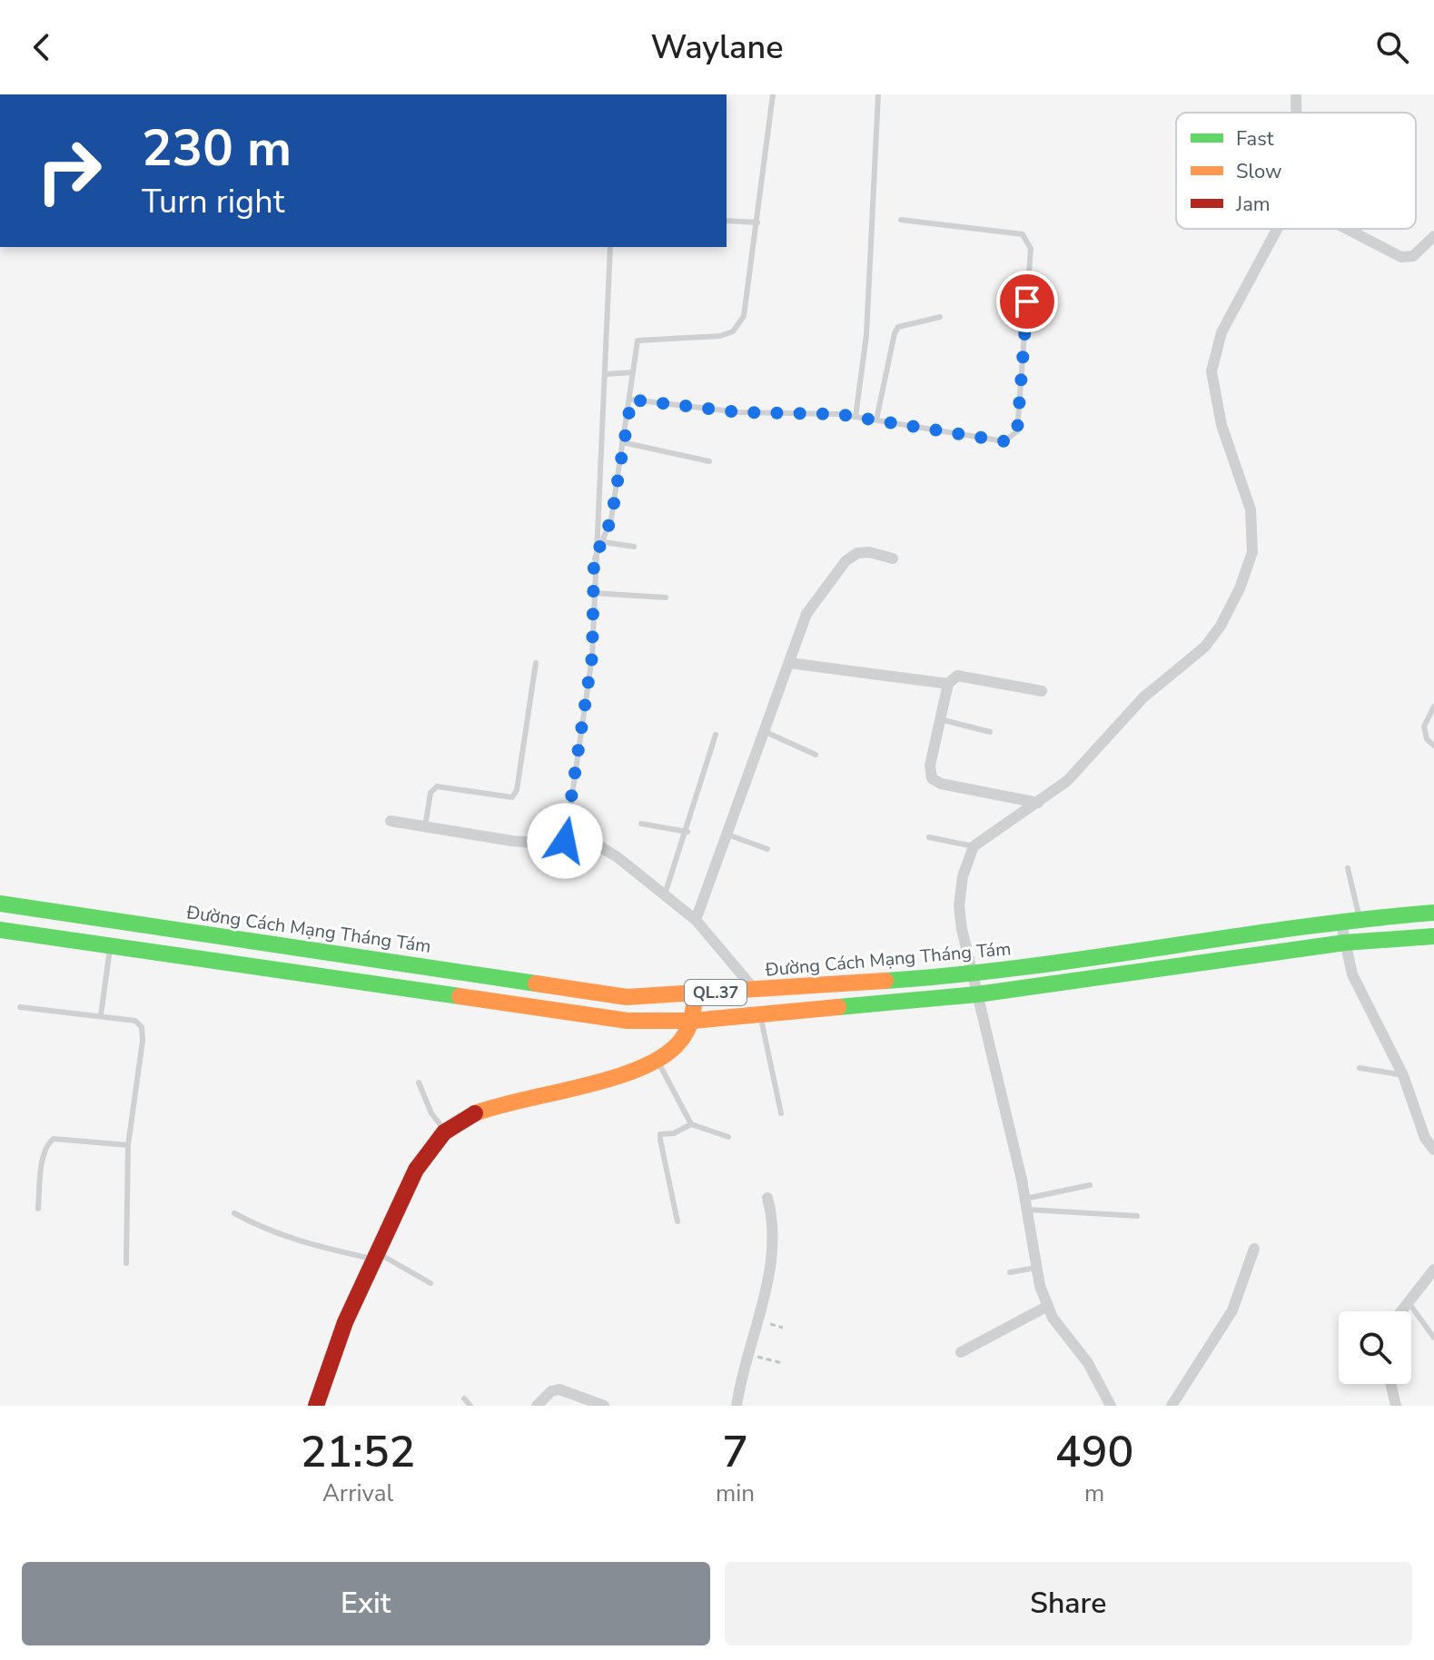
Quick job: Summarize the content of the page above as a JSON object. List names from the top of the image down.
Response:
{
  "streets": {
    "main road": ["Đường Cách Mạng Tháng Tám", "QL.37"]
  },
  "legend": ["Fast", "Slow", "Jam"],
  "page": {
    "header": "Waylane",
    "turn": ["230 m", "Turn right"],
    "eta": [
      "21:52",
      "Arrival",
      "7",
      "min",
      "490",
      "m"
    ],
    "buttons": ["Exit", "Share"]
  }
}
